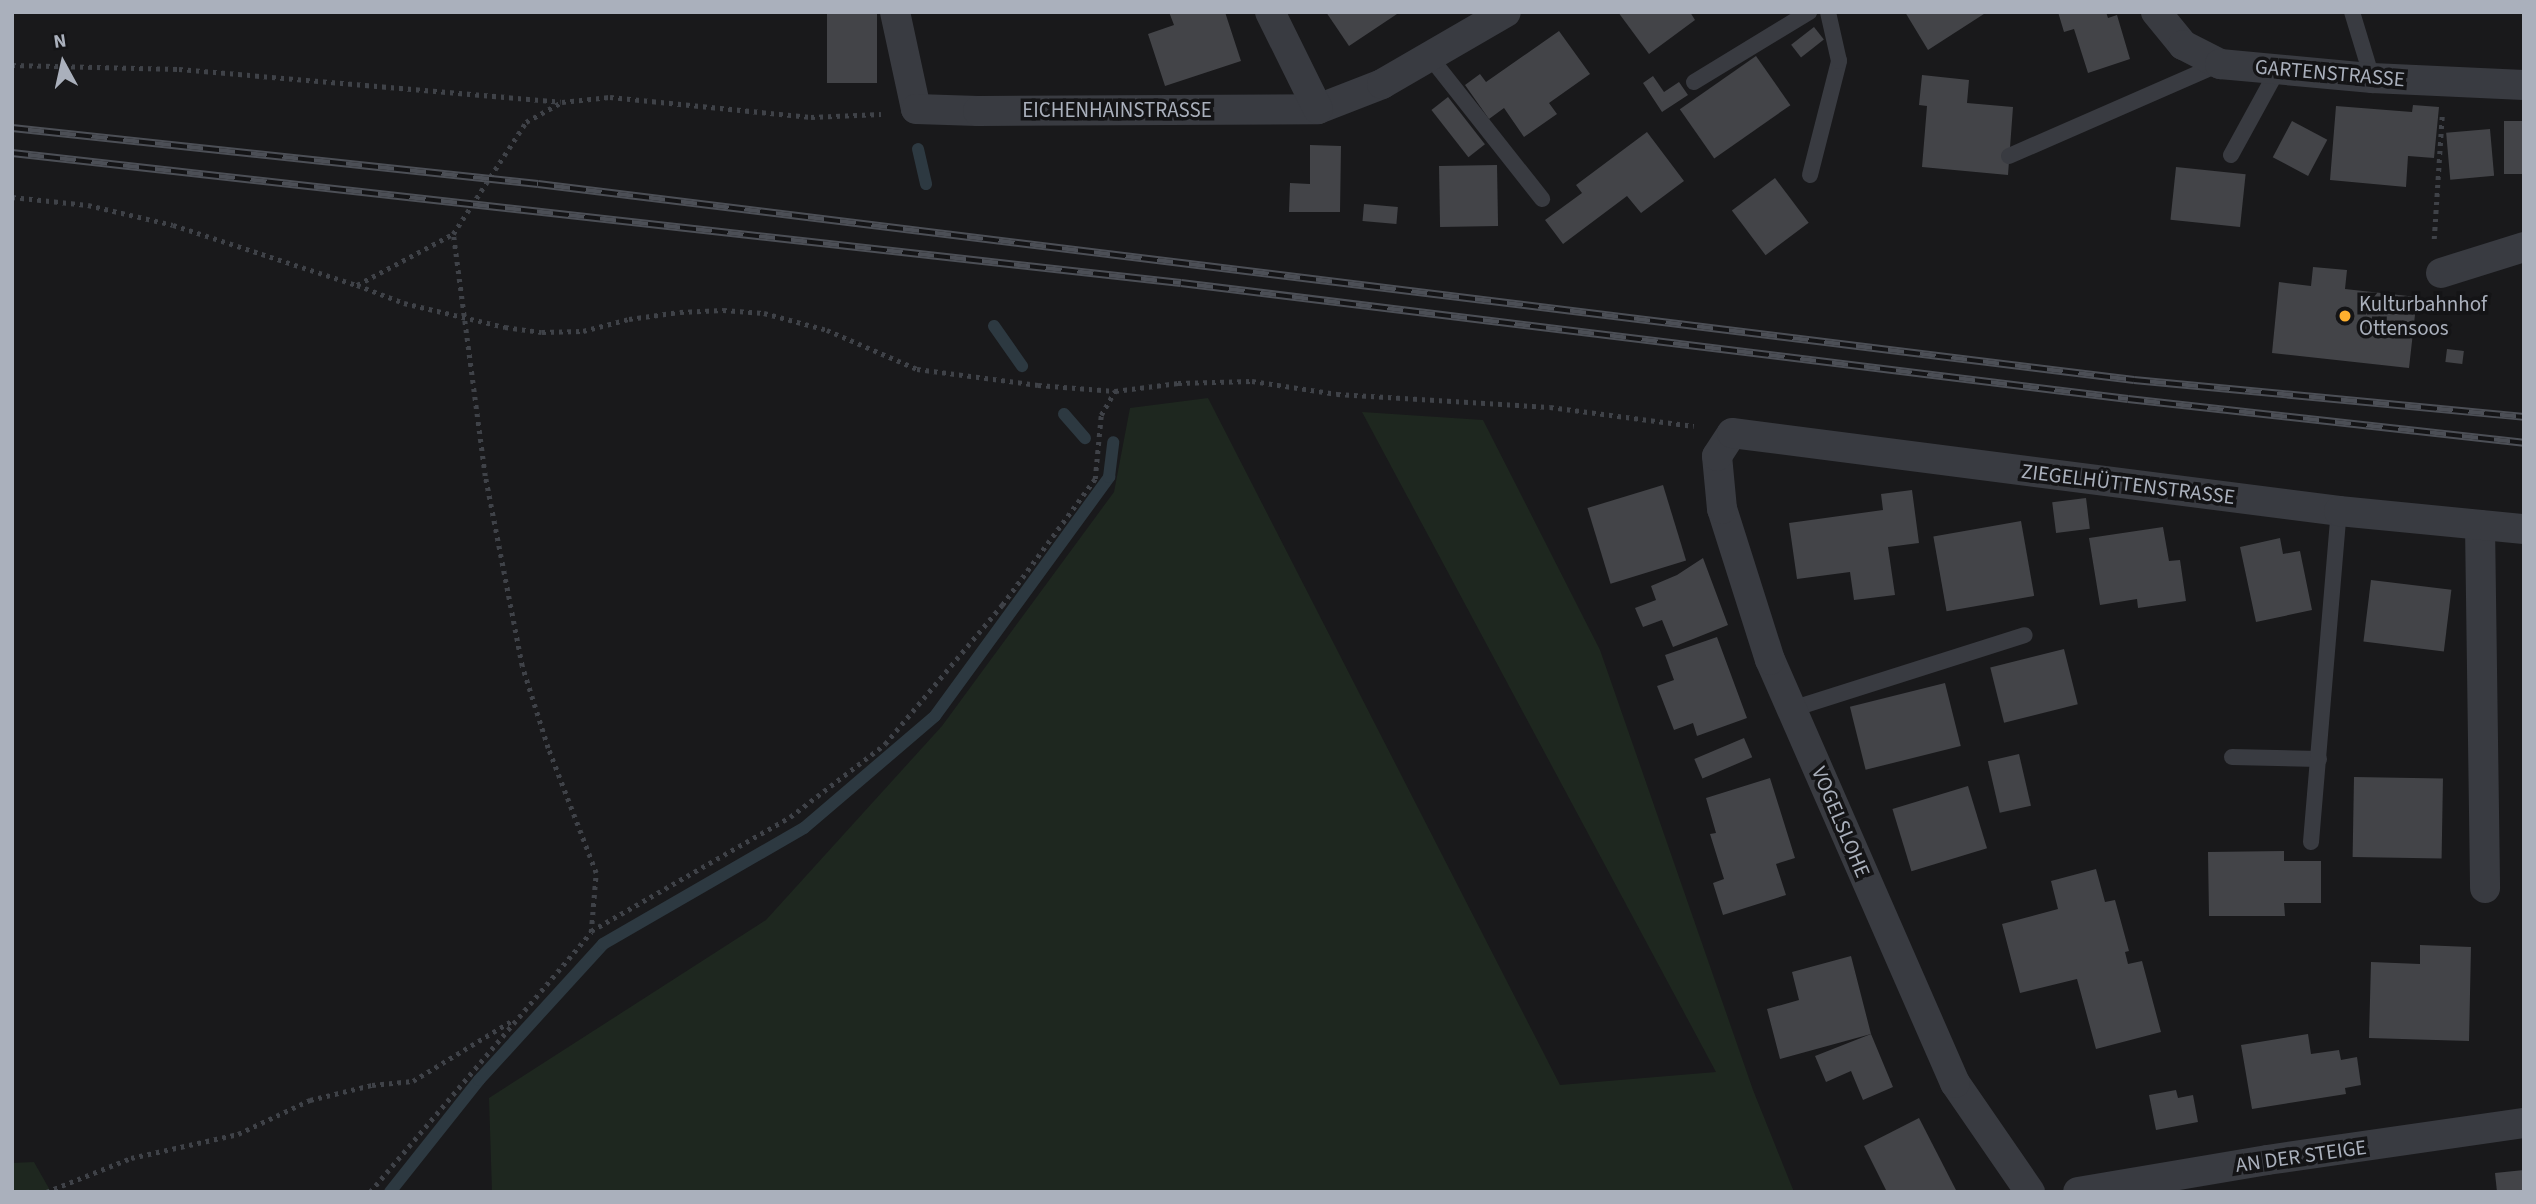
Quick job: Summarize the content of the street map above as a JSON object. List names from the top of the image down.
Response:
{
  "streets": {
    "street": [
      "GARTENSTRASSE",
      "EICHENHAINSTRASSE",
      "ZIEGELHÜTTENSTRASSE",
      "VOGELSLOHE",
      "AN DER STEIGE"
    ]
  },
  "crossings": [
    ["ZIEGELHÜTTENSTRASSE", "VOGELSLOHE"]
  ],
  "places": ["Kulturbahnhof Ottensoos"],
  "north": "top"
}
